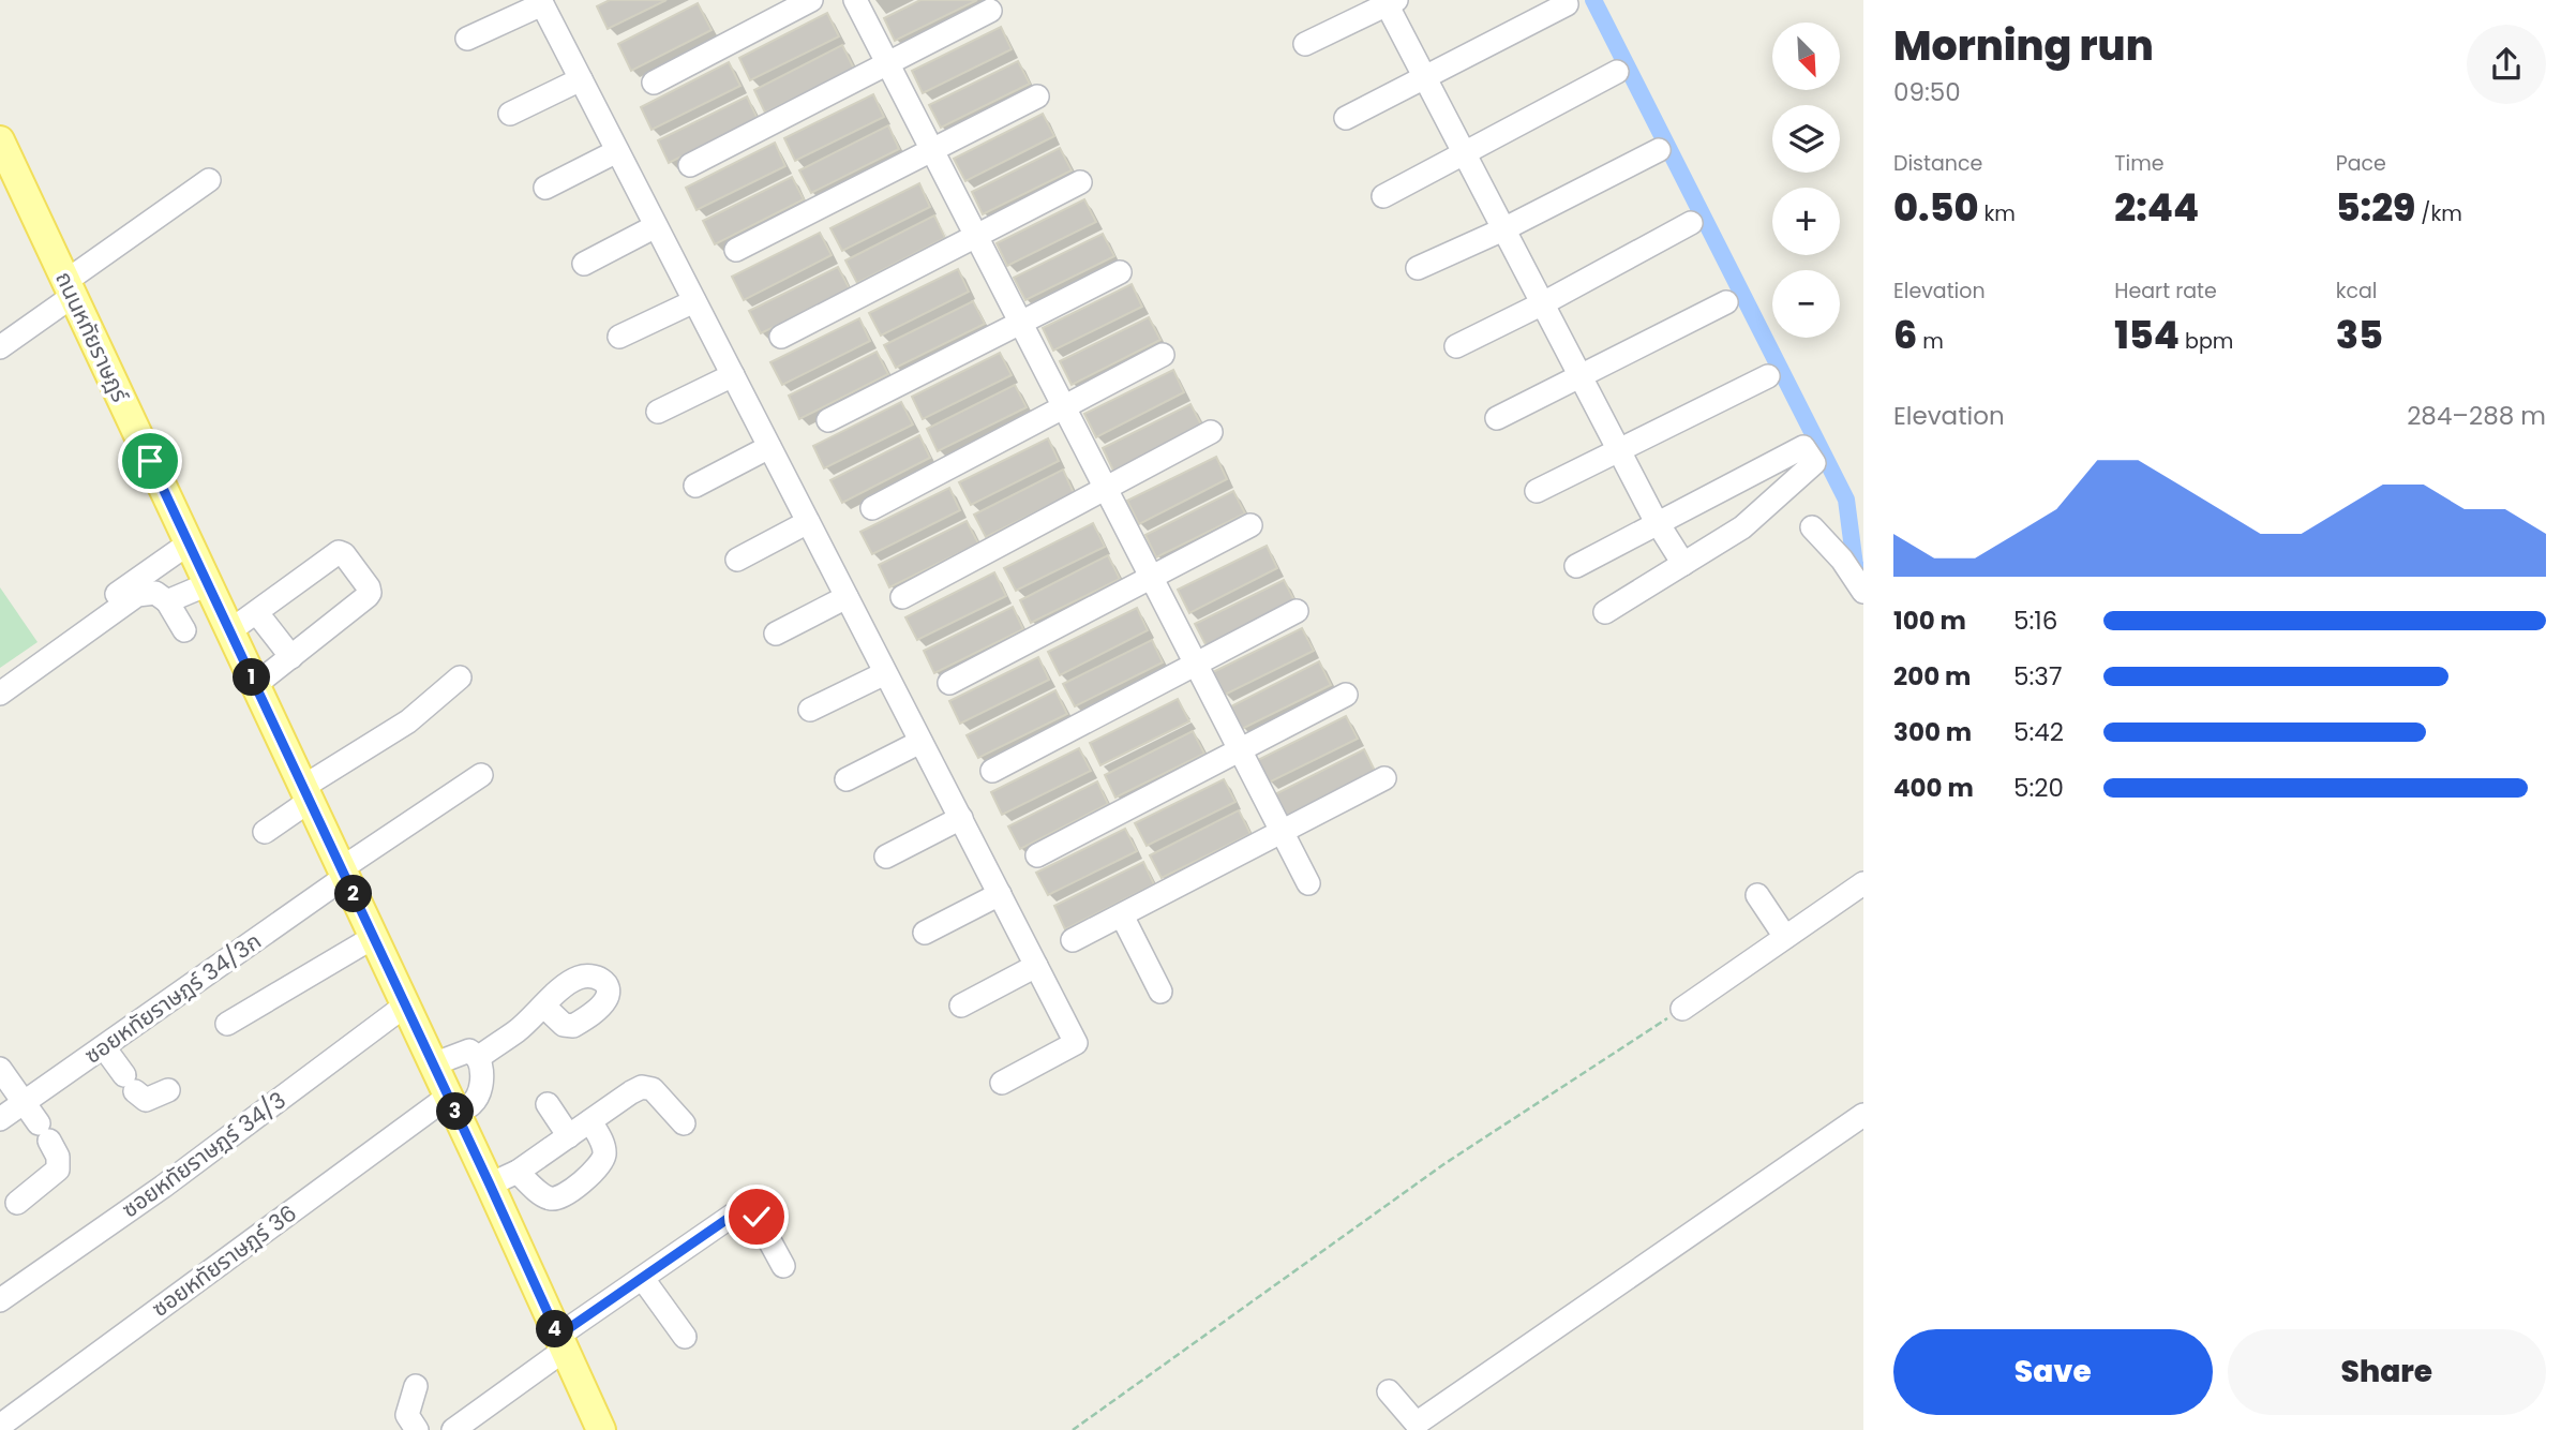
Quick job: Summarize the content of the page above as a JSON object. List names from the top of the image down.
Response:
{
  "streets": {
    "main road": ["ถนนหทัยราษฎร์"],
    "street": ["ซอยหทัยราษฎร์ 34/3ก", "ซอยหทัยราษฎร์ 34/3", "ซอยหทัยราษฎร์ 36"]
  },
  "crossings": [
    ["ถนนหทัยราษฎร์", "ซอยหทัยราษฎร์ 34/3ก"],
    ["ถนนหทัยราษฎร์", "ซอยหทัยราษฎร์ 34/3"],
    ["ถนนหทัยราษฎร์", "ซอยหทัยราษฎร์ 36"]
  ],
  "north": "bottom right",
  "page": {
    "heading": ["Morning run", "09:50"],
    "map_buttons": ["+", "−"],
    "stats": [
      ["Distance", "0.50 km"],
      ["Time", "2:44"],
      ["Pace", "5:29 /km"],
      ["Elevation", "6 m"],
      ["Heart rate", "154 bpm"],
      ["kcal", "35"]
    ],
    "chart": ["Elevation", "284–288 m"],
    "list": [
      {
        "name": "100 m",
        "note": "5:16"
      },
      {
        "name": "200 m",
        "note": "5:37"
      },
      {
        "name": "300 m",
        "note": "5:42"
      },
      {
        "name": "400 m",
        "note": "5:20"
      }
    ],
    "pins": [
      "1",
      "2",
      "3",
      "4"
    ],
    "buttons": ["Save", "Share"]
  }
}
